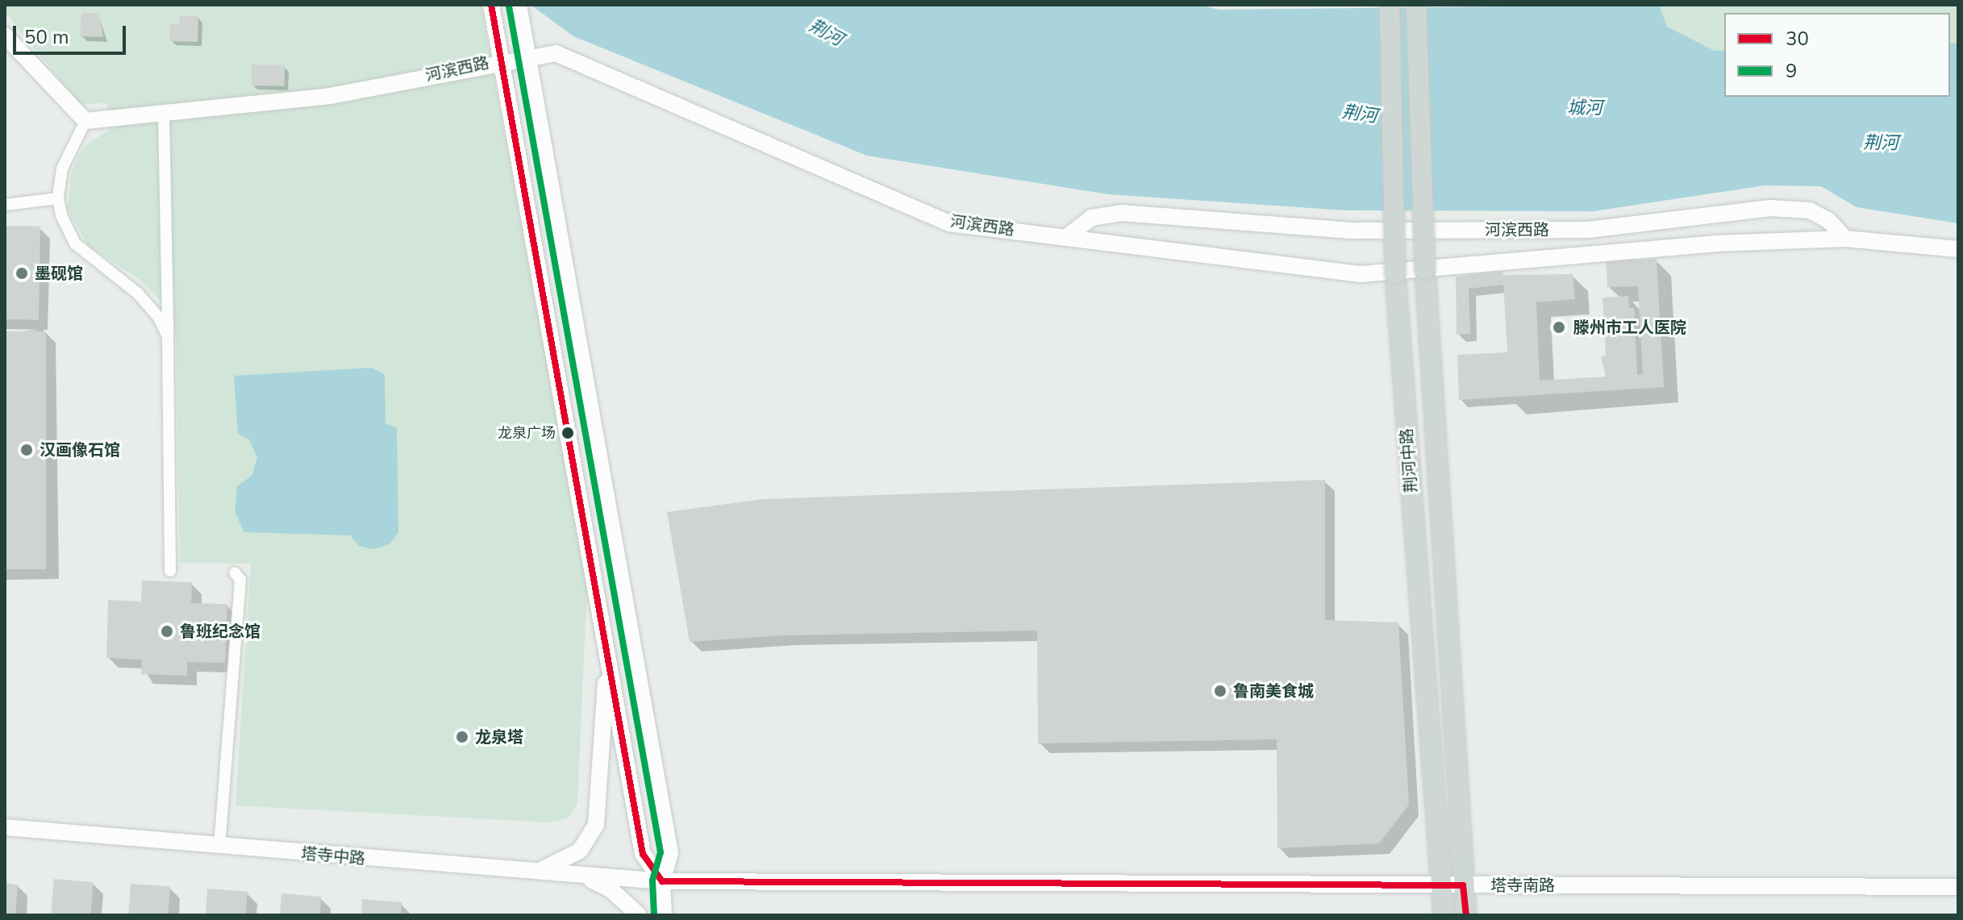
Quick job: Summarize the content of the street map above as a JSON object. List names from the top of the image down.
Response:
{
  "streets": {
    "main road": [
      "河滨西路",
      "荆河中路",
      "塔寺中路",
      "塔寺南路"
    ]
  },
  "crossings": [
    ["河滨西路", "荆河中路"],
    ["荆河中路", "塔寺南路"],
    ["塔寺中路", "塔寺南路"]
  ],
  "water": ["荆河", "城河"],
  "places": [
    "墨砚馆",
    "滕州市工人医院",
    "龙泉广场",
    "汉画像石馆",
    "鲁班纪念馆",
    "鲁南美食城",
    "龙泉塔"
  ],
  "lines": ["transit line 30", "transit line 9"],
  "legend": ["30", "9"],
  "scale_bar": "50 m"
}
